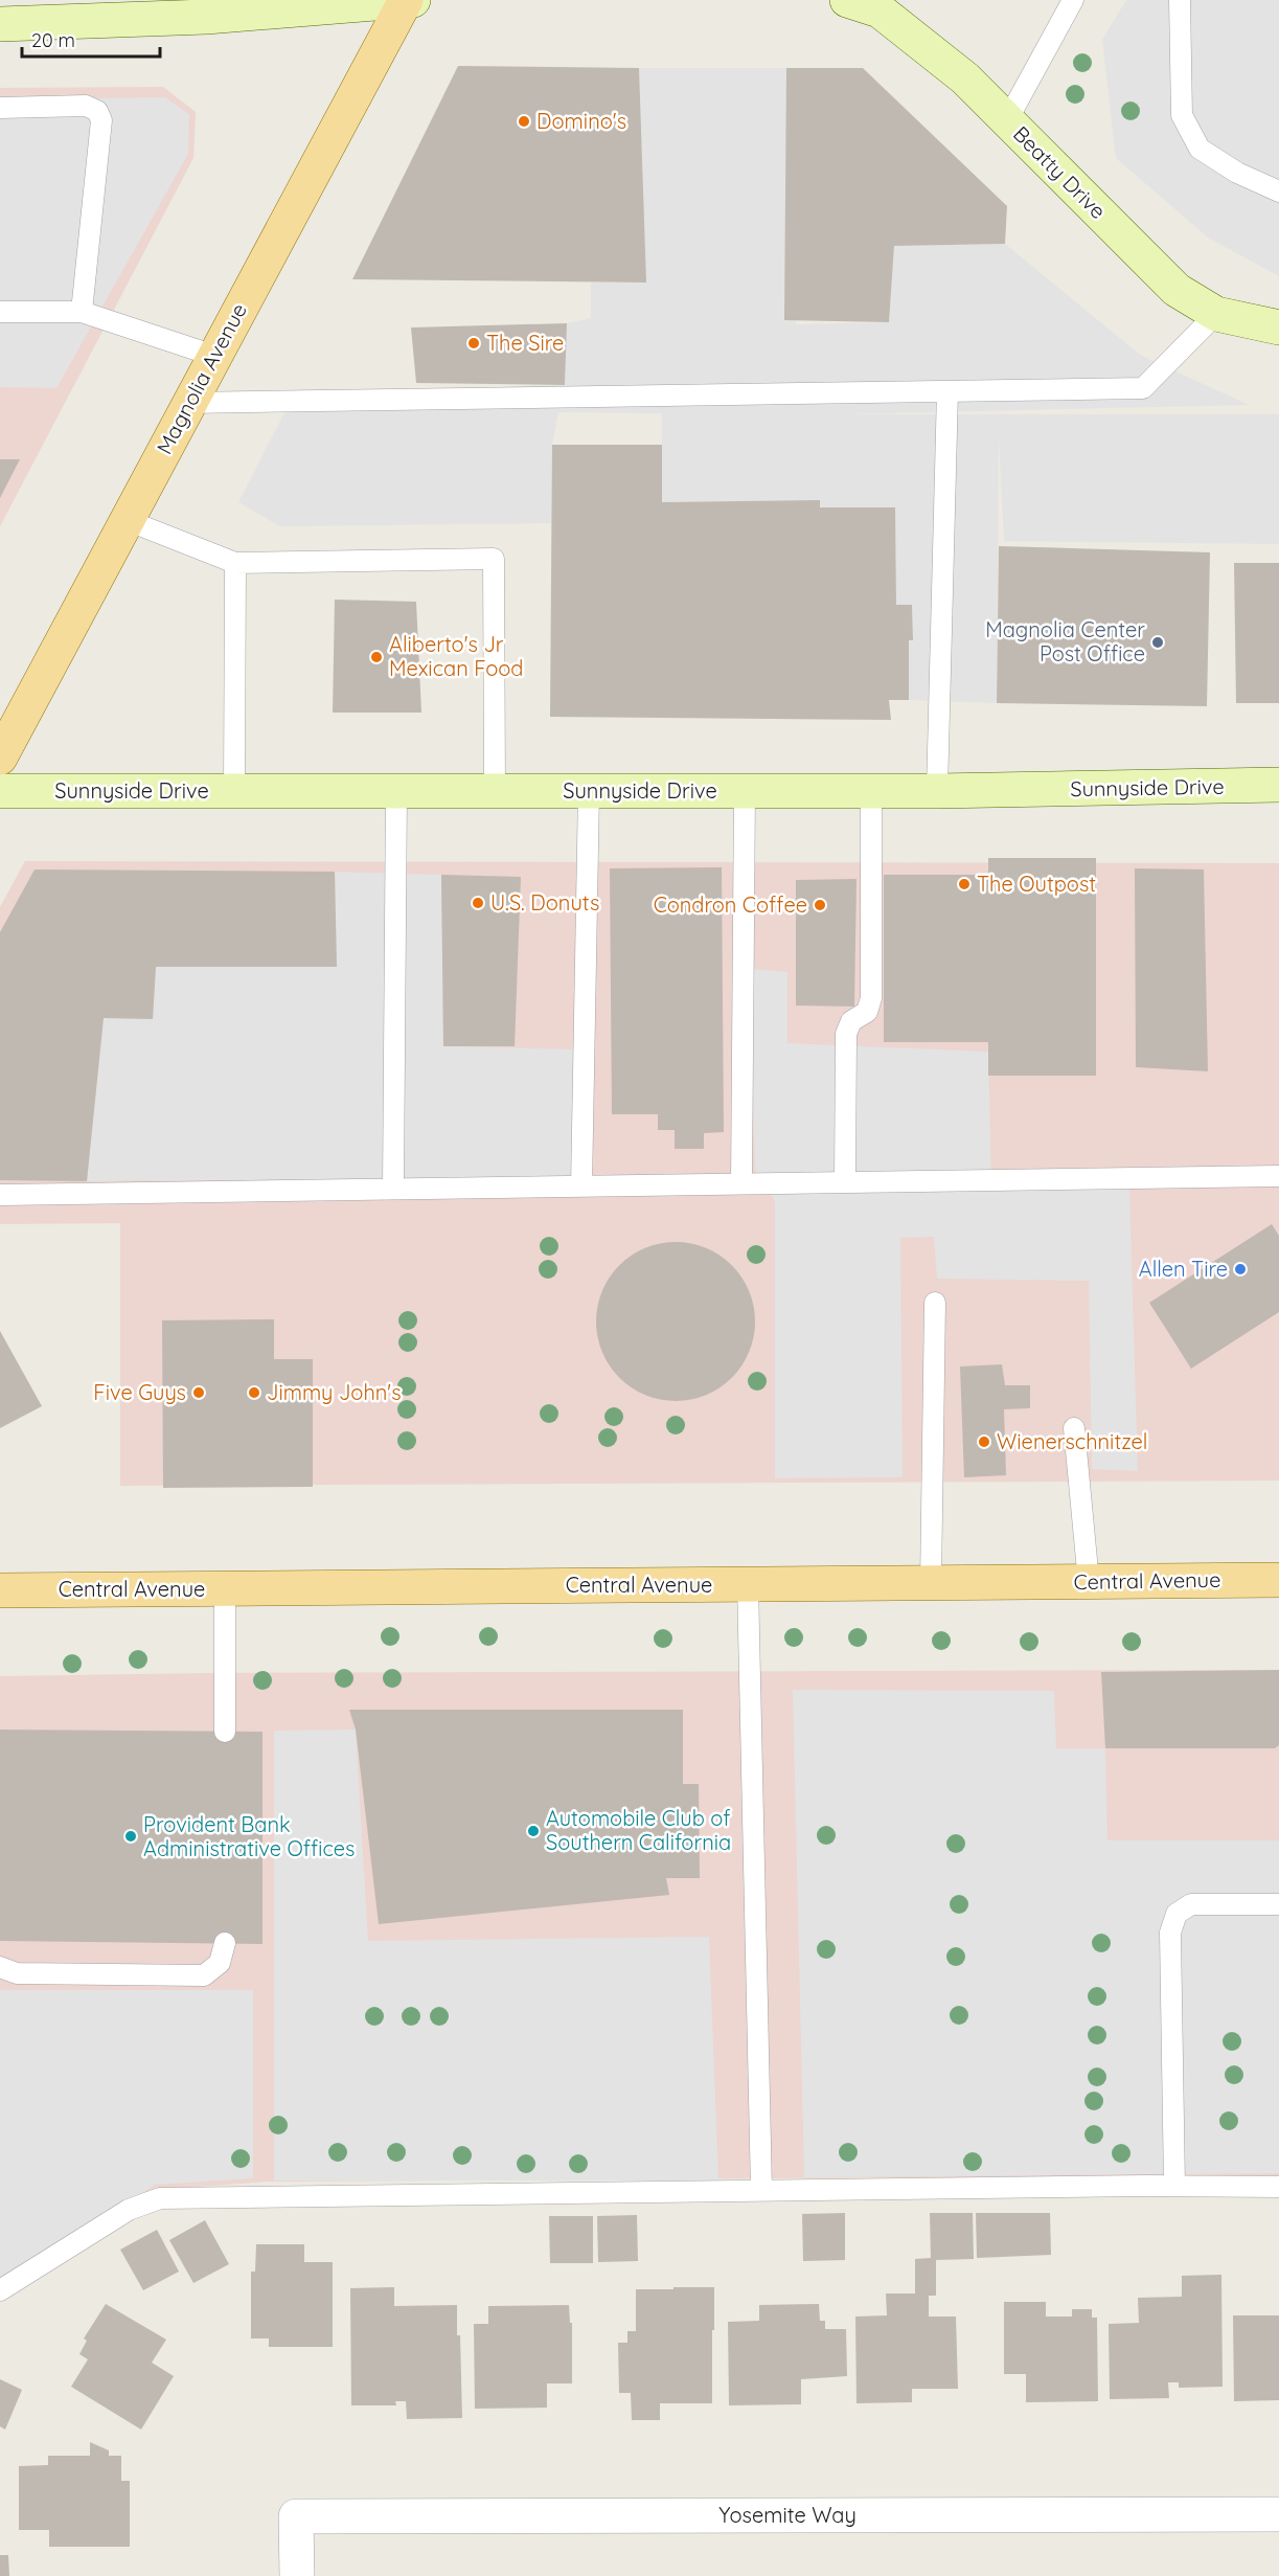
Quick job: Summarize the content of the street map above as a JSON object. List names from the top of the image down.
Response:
{
  "streets": {
    "main road": ["Magnolia Avenue", "Central Avenue"],
    "street": ["Beatty Drive", "Sunnyside Drive", "Yosemite Way"]
  },
  "places": [
    "Domino's",
    "The Sire",
    "Magnolia Center Post Office",
    "Aliberto's Jr Mexican Food",
    "The Outpost",
    "U.S. Donuts",
    "Condron Coffee",
    "Allen Tire",
    "Five Guys",
    "Jimmy John's",
    "Wienerschnitzel",
    "Automobile Club of Southern California",
    "Provident Bank Administrative Offices"
  ],
  "scale_bar": "20 m"
}
